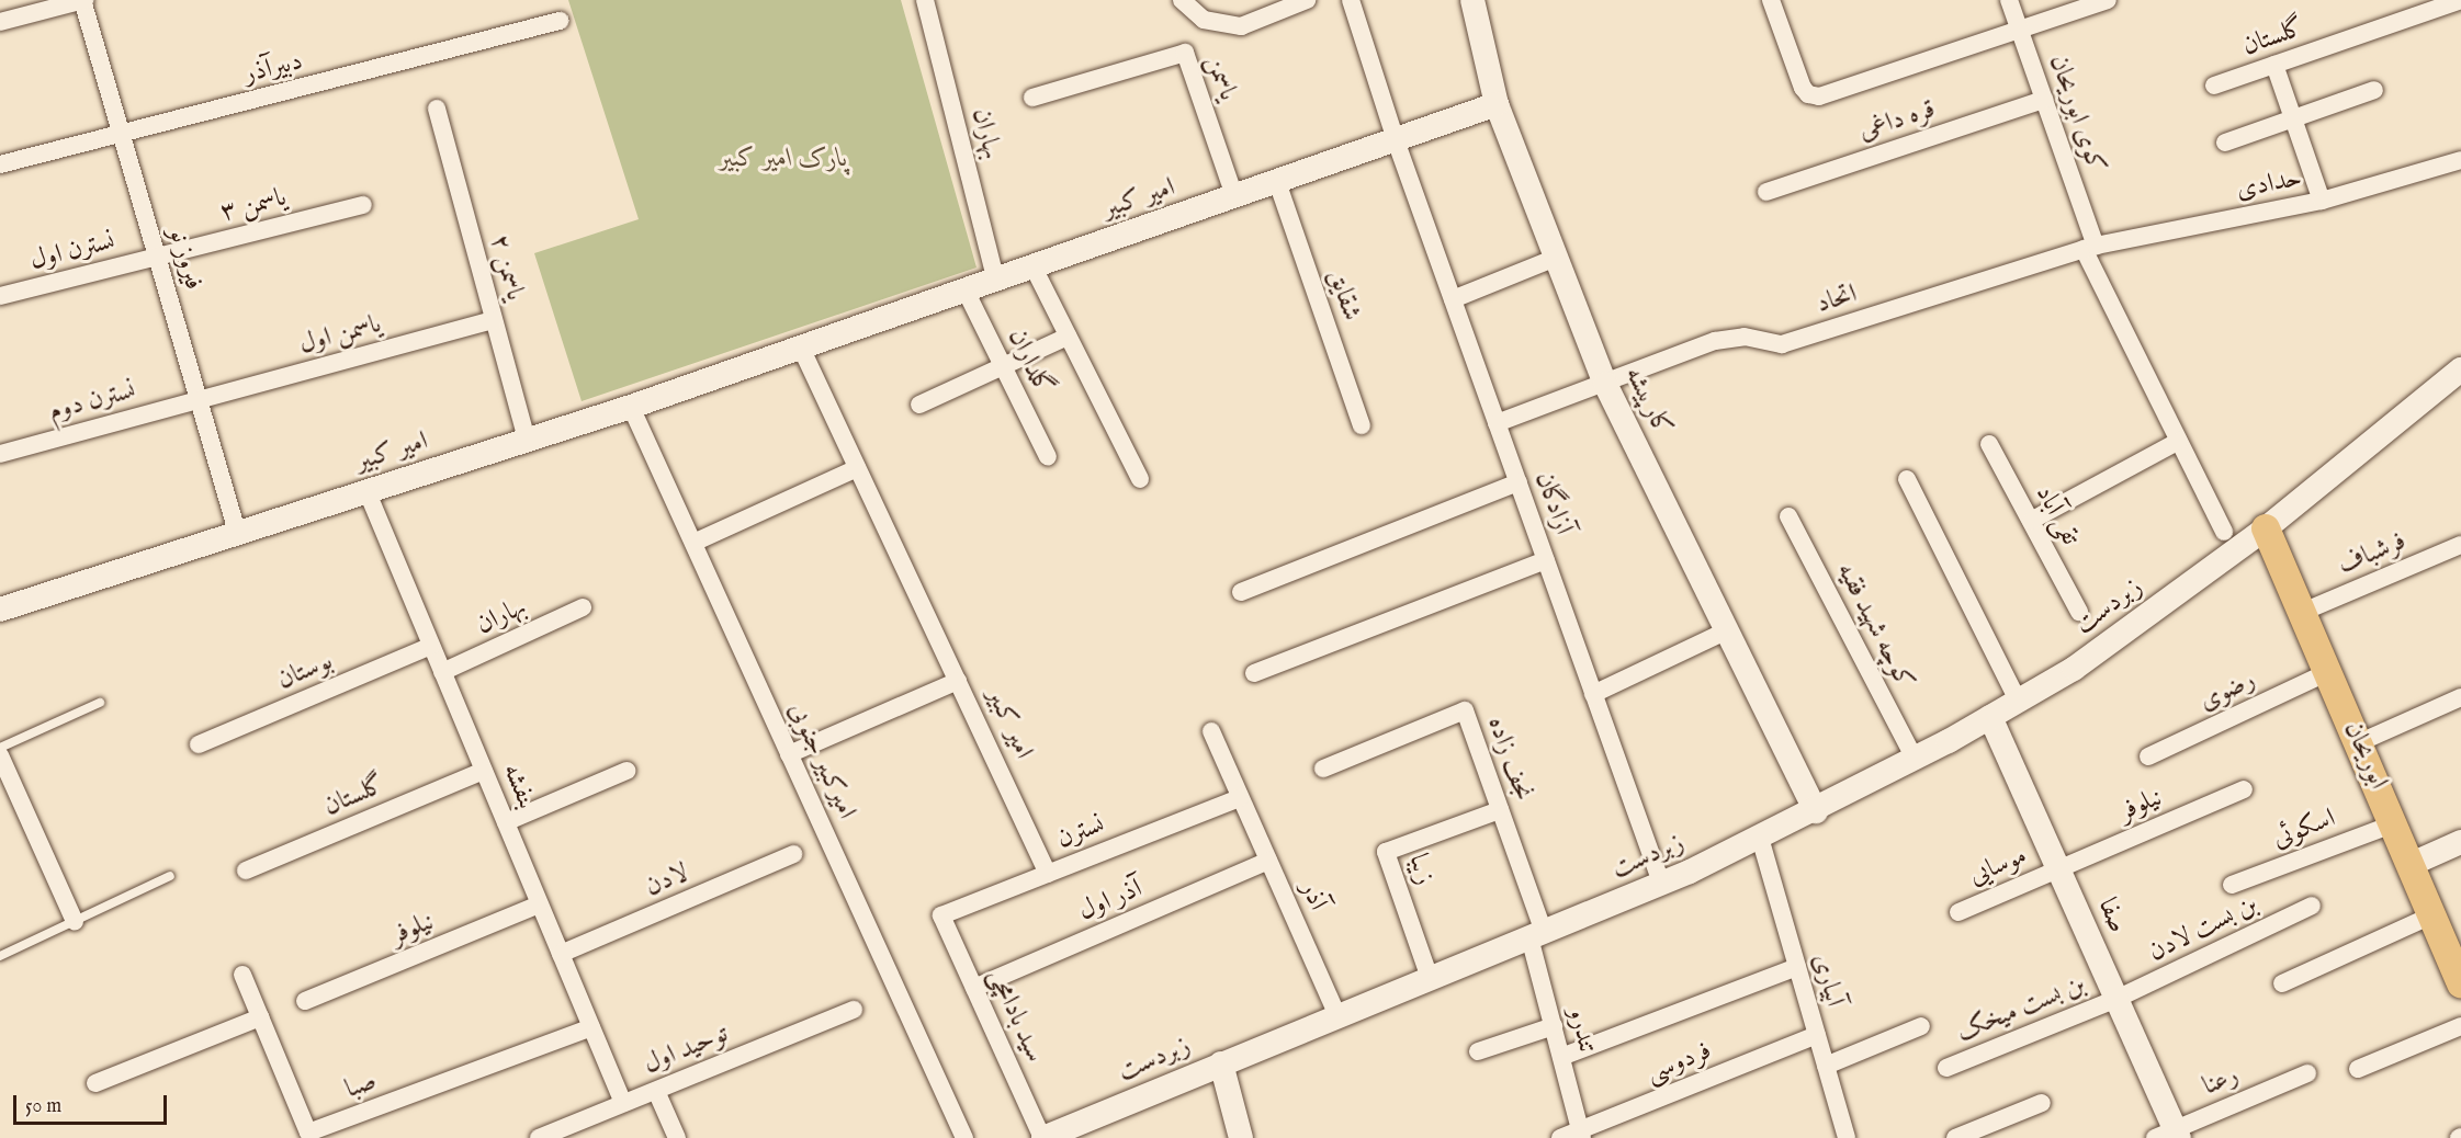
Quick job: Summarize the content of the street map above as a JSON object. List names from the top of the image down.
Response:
{
  "streets": {
    "main road": [
      "امیر کبیر",
      "کارپیشه",
      "زبردست",
      "ابوریحان",
      "صفا"
    ],
    "street": [
      "گلستان",
      "دبیرآذر",
      "یاسمن",
      "کوی ابوریحان",
      "قره داغی",
      "بهاران",
      "حدادی",
      "یاسمن ۳",
      "نسترن اول",
      "فیروز نو",
      "یاسمن ۲",
      "شقایق",
      "اتحاد",
      "یاسمن اول",
      "گلداران",
      "نسترن دوم",
      "آزادگان",
      "تقی آباد",
      "فرشباف",
      "کوچه شهید فقیه",
      "بوستان",
      "رضوی",
      "نجف زاده",
      "امیرکبیر جنوبی",
      "بنفشه",
      "نیلوفر",
      "اسکوئی",
      "نسترن",
      "موسایی",
      "زیبا",
      "لادن",
      "آذر",
      "آذر اول",
      "بن بست لادن",
      "آبیاری",
      "بن بست میخک",
      "سید بادامچی",
      "تندرو",
      "توحید اول",
      "فردوسی",
      "رعنا",
      "صبا"
    ]
  },
  "crossings": [
    ["گلستان", "بنفشه"],
    ["دبیرآذر", "فیروز نو"],
    ["یاسمن", "امیر کبیر"],
    ["کوی ابوریحان", "قره داغی"],
    ["کوی ابوریحان", "حدادی"],
    ["کوی ابوریحان", "اتحاد"],
    ["بهاران", "امیر کبیر"],
    ["بهاران", "بنفشه"],
    ["حدادی", "اتحاد"],
    ["امیر کبیر", "فیروز نو"],
    ["امیر کبیر", "یاسمن ۲"],
    ["امیر کبیر", "شقایق"],
    ["امیر کبیر", "گلداران"],
    ["امیر کبیر", "کارپیشه"],
    ["امیر کبیر", "آزادگان"],
    ["امیر کبیر", "امیرکبیر جنوبی"],
    ["امیر کبیر", "بنفشه"],
    ["امیر کبیر", "نسترن"],
    ["یاسمن ۳", "نسترن اول"],
    ["یاسمن ۳", "فیروز نو"],
    ["نسترن اول", "فیروز نو"],
    ["فیروز نو", "یاسمن اول"],
    ["فیروز نو", "نسترن دوم"],
    ["یاسمن ۲", "یاسمن اول"],
    ["اتحاد", "کارپیشه"],
    ["اتحاد", "آزادگان"],
    ["یاسمن اول", "نسترن دوم"],
    ["کارپیشه", "زبردست"],
    ["آزادگان", "زبردست"],
    ["فرشباف", "ابوریحان"],
    ["زبردست", "کوچه شهید فقیه"],
    ["زبردست", "ابوریحان"],
    ["زبردست", "نجف زاده"],
    ["زبردست", "زیبا"],
    ["زبردست", "آذر"],
    ["زبردست", "صفا"],
    ["زبردست", "آبیاری"],
    ["زبردست", "سید بادامچی"],
    ["زبردست", "تندرو"],
    ["بوستان", "بنفشه"],
    ["رضوی", "ابوریحان"],
    ["ابوریحان", "اسکوئی"],
    ["نجف زاده", "زیبا"],
    ["نجف زاده", "تندرو"],
    ["بنفشه", "نیلوفر"],
    ["بنفشه", "لادن"],
    ["بنفشه", "توحید اول"],
    ["بنفشه", "صبا"],
    ["نیلوفر", "موسایی"],
    ["نیلوفر", "صفا"],
    ["نسترن", "آذر"],
    ["نسترن", "سید بادامچی"],
    ["موسایی", "صفا"],
    ["آذر", "آذر اول"],
    ["آذر اول", "سید بادامچی"],
    ["صفا", "بن بست لادن"],
    ["صفا", "بن بست میخک"],
    ["صفا", "رعنا"],
    ["بن بست لادن", "بن بست میخک"],
    ["آبیاری", "فردوسی"],
    ["تندرو", "فردوسی"]
  ],
  "parks": ["پارک امیر کبیر"],
  "scale_bar": "50 m"
}
